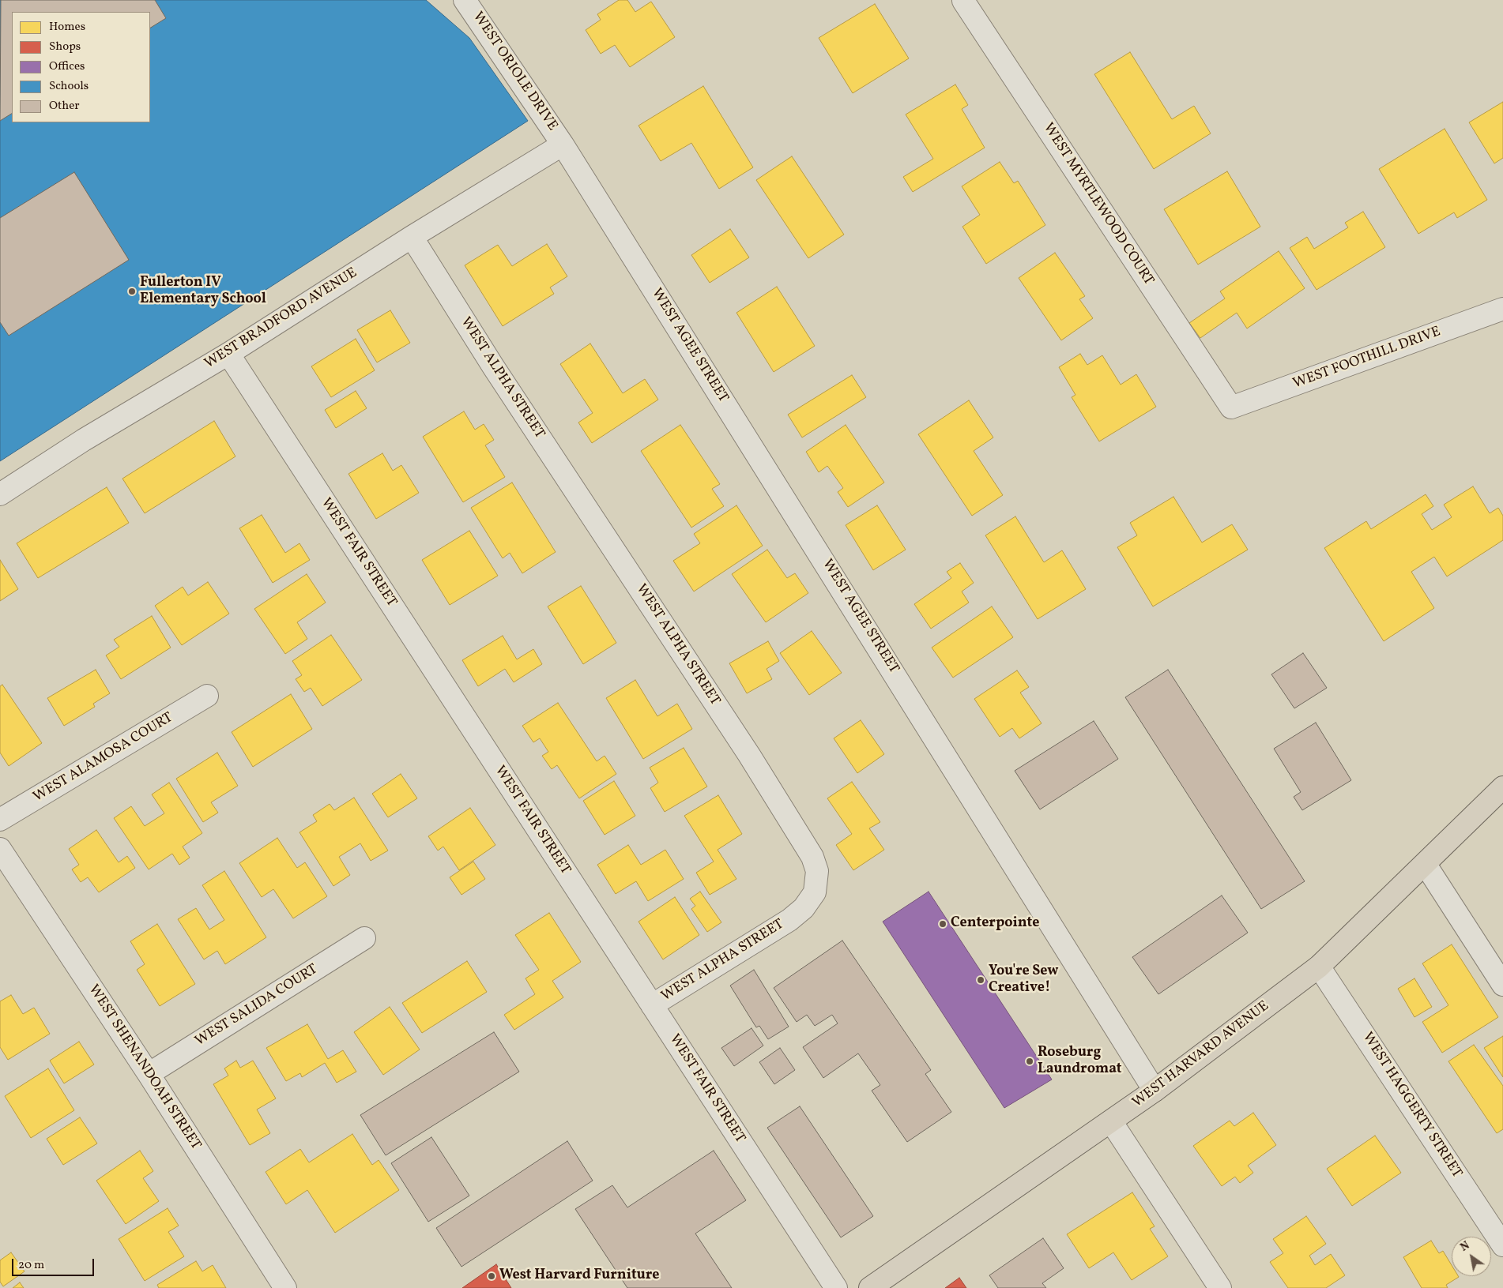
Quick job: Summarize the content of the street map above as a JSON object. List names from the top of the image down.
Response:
{
  "streets": {
    "main road": ["WEST HARVARD AVENUE"],
    "street": [
      "WEST ORIOLE DRIVE",
      "WEST MYRTLEWOOD COURT",
      "WEST BRADFORD AVENUE",
      "WEST AGEE STREET",
      "WEST FOOTHILL DRIVE",
      "WEST ALPHA STREET",
      "WEST FAIR STREET",
      "WEST ALAMOSA COURT",
      "WEST SALIDA COURT",
      "WEST SHENANDOAH STREET",
      "WEST HAGGERTY STREET"
    ]
  },
  "crossings": [
    ["WEST ORIOLE DRIVE", "WEST BRADFORD AVENUE"],
    ["WEST ORIOLE DRIVE", "WEST AGEE STREET"],
    ["WEST MYRTLEWOOD COURT", "WEST FOOTHILL DRIVE"],
    ["WEST BRADFORD AVENUE", "WEST AGEE STREET"],
    ["WEST BRADFORD AVENUE", "WEST ALPHA STREET"],
    ["WEST BRADFORD AVENUE", "WEST FAIR STREET"],
    ["WEST AGEE STREET", "WEST HARVARD AVENUE"],
    ["WEST ALPHA STREET", "WEST FAIR STREET"],
    ["WEST SALIDA COURT", "WEST SHENANDOAH STREET"],
    ["WEST HARVARD AVENUE", "WEST HAGGERTY STREET"]
  ],
  "places": [
    "Fullerton IV Elementary School",
    "Centerpointe",
    "You're Sew Creative!",
    "Roseburg Laundromat",
    "West Harvard Furniture"
  ],
  "legend": [
    "Homes",
    "Shops",
    "Offices",
    "Schools",
    "Other"
  ],
  "scale_bar": "20 m",
  "north": "top left"
}
